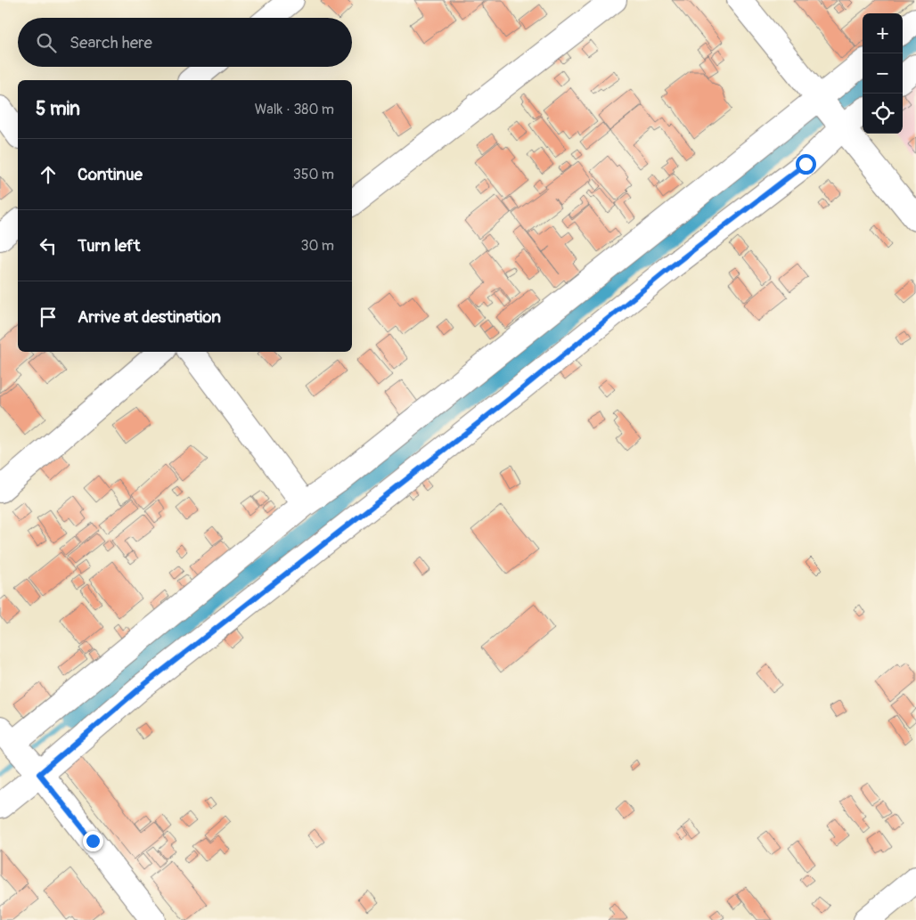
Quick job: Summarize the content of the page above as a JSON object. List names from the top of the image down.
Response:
{
  "page": {
    "map_buttons": ["+", "−"],
    "search": "Search here",
    "heading": ["5 min", "Walk · 380 m"],
    "list": [
      ["Continue", "350 m"],
      ["Turn left", "30 m"],
      "Arrive at destination"
    ]
  }
}
